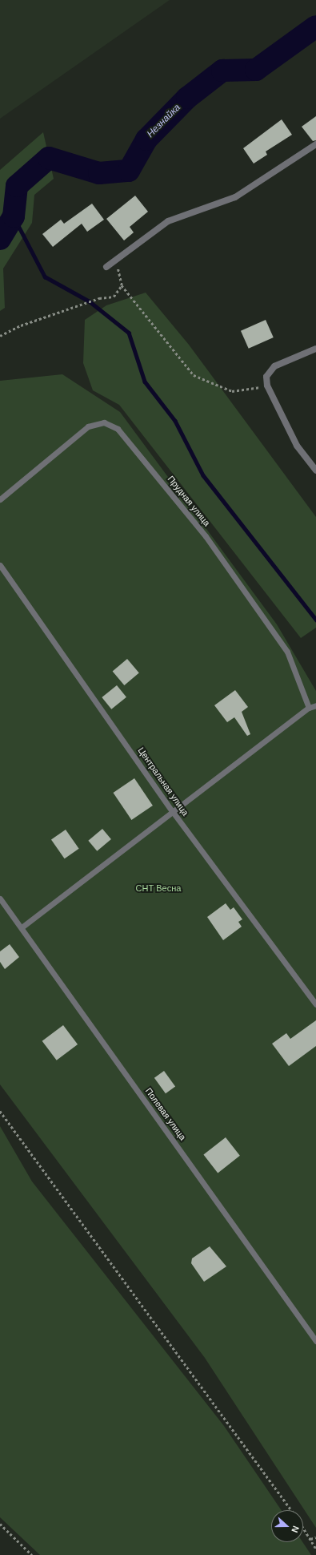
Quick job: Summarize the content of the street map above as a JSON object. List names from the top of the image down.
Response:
{
  "streets": {
    "lane": ["Прудная улица", "Центральная улица", "Полевая улица"]
  },
  "water": ["Незнайка"],
  "parks": ["СНТ Весна"],
  "north": "right"
}
